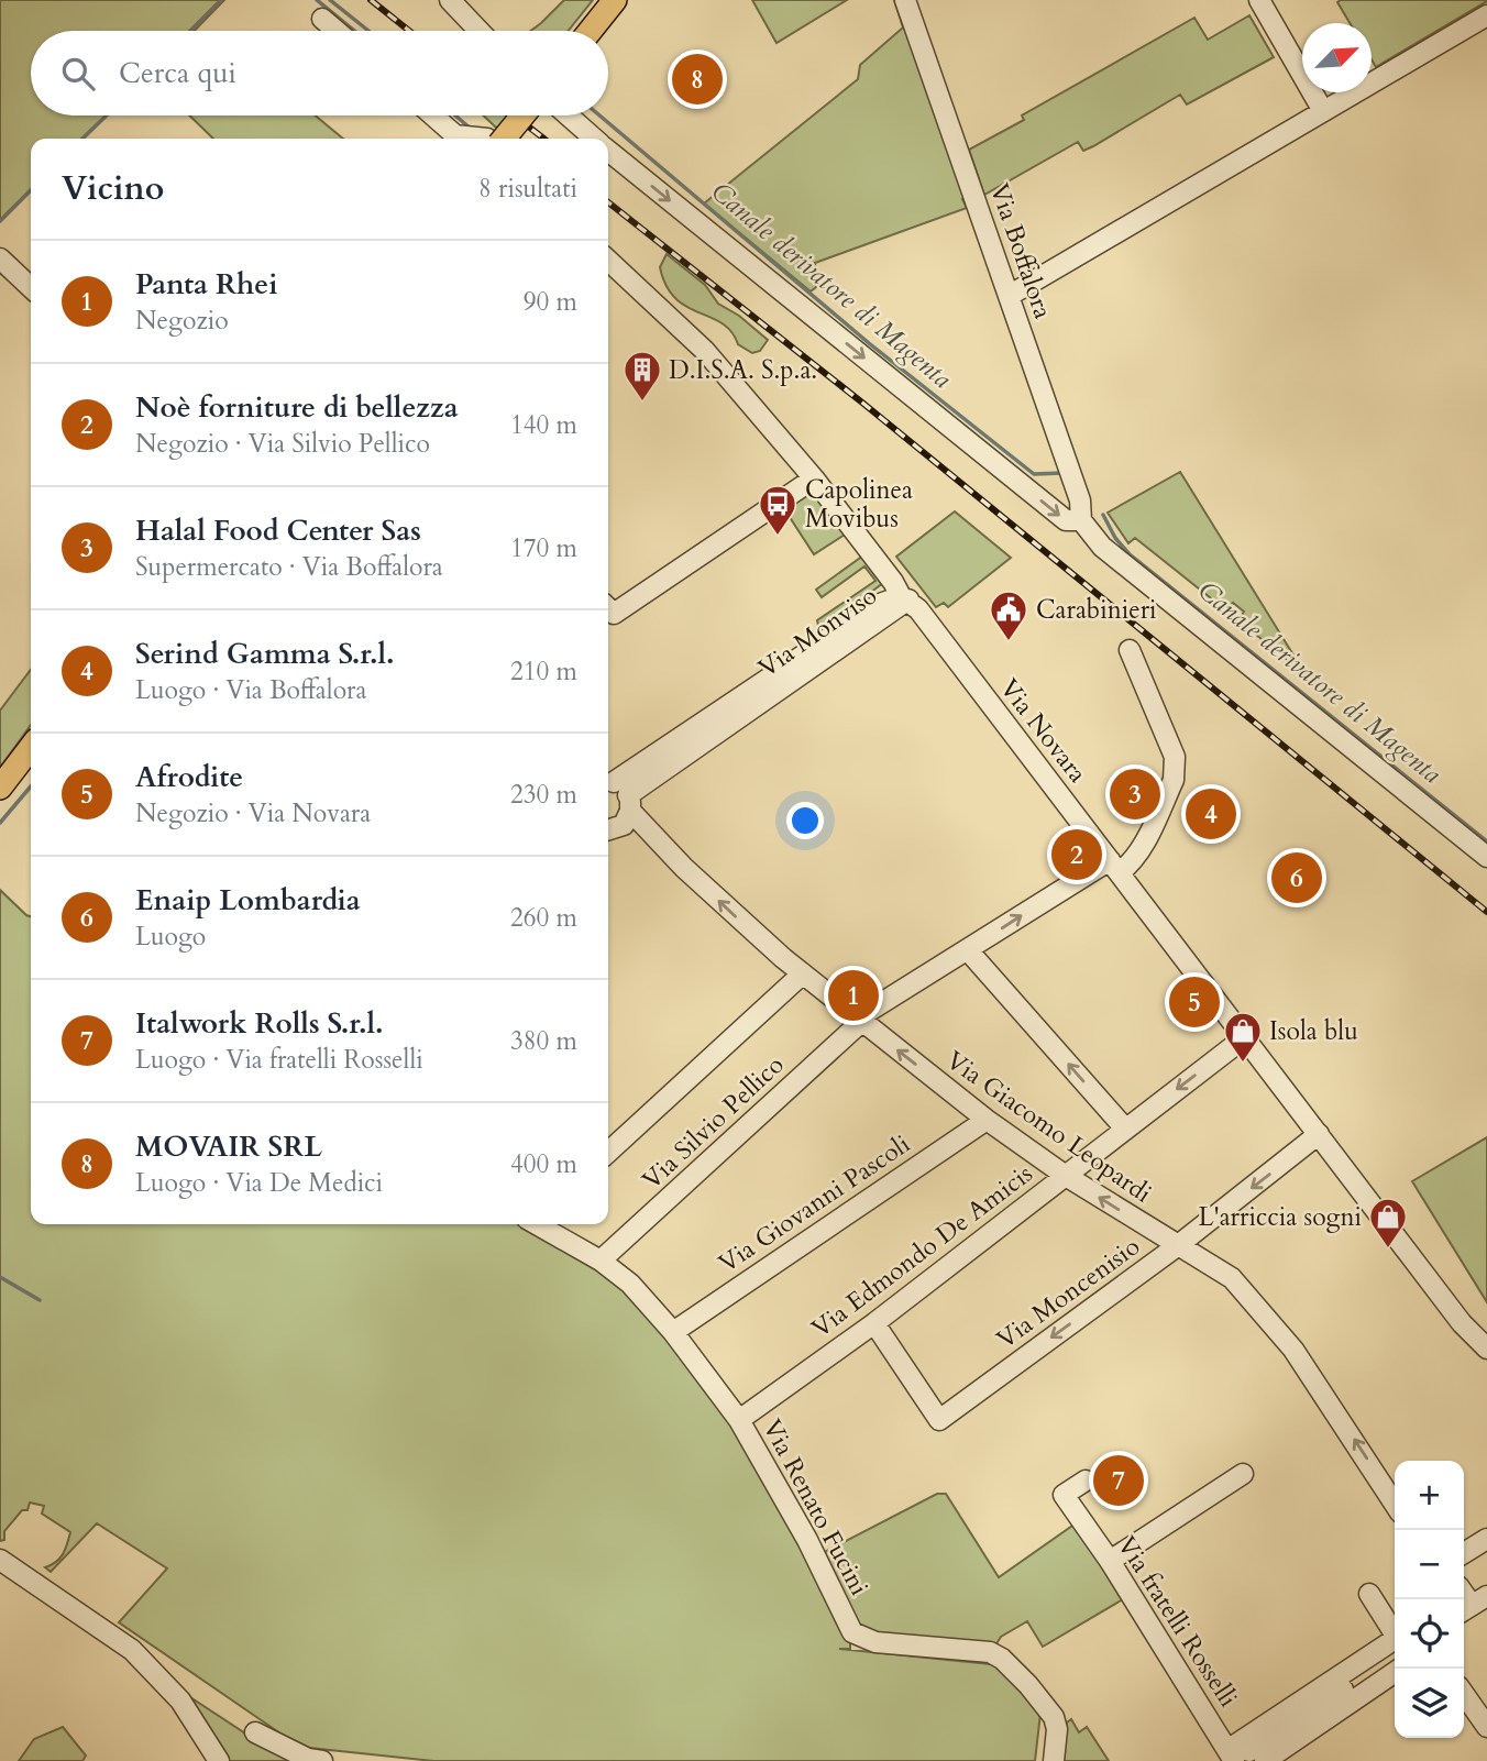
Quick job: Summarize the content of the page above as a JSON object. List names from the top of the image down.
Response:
{
  "streets": {
    "street": [
      "Via Boffalora",
      "Via Monviso",
      "Via Novara",
      "Via Silvio Pellico",
      "Via Giacomo Leopardi",
      "Via Giovanni Pascoli",
      "Via Edmondo De Amicis",
      "Via Moncenisio",
      "Via Renato Fucini",
      "Via fratelli Rosselli"
    ]
  },
  "crossings": [
    ["Via Monviso", "Via Novara"],
    ["Via Monviso", "Via Giacomo Leopardi"],
    ["Via Novara", "Via Silvio Pellico"],
    ["Via Novara", "Via Edmondo De Amicis"],
    ["Via Novara", "Via Moncenisio"],
    ["Via Silvio Pellico", "Via Giacomo Leopardi"],
    ["Via Silvio Pellico", "Via Renato Fucini"],
    ["Via Giacomo Leopardi", "Via Giovanni Pascoli"],
    ["Via Giacomo Leopardi", "Via Edmondo De Amicis"],
    ["Via Giacomo Leopardi", "Via Moncenisio"],
    ["Via Giovanni Pascoli", "Via Renato Fucini"],
    ["Via Edmondo De Amicis", "Via Moncenisio"],
    ["Via Edmondo De Amicis", "Via Renato Fucini"]
  ],
  "one_way": ["Via Giacomo Leopardi", "Via Moncenisio"],
  "water": ["Canale derivatore di Magenta"],
  "places": {
    "building": ["D.I.S.A. S.p.a."],
    "bus stop": ["Capolinea Movibus"],
    "public building": ["Carabinieri"],
    "shop": ["Isola blu", "L'arriccia sogni"]
  },
  "north": "top right",
  "page": {
    "search": "Cerca qui",
    "pins": [
      "8",
      "3",
      "4",
      "2",
      "6",
      "1",
      "5",
      "7"
    ],
    "heading": ["Vicino", "8 risultati"],
    "list": [
      {
        "mark": "1",
        "name": "Panta Rhei",
        "note": "Negozio",
        "value": "90 m"
      },
      {
        "mark": "2",
        "name": "Noè forniture di bellezza",
        "note": "Negozio · Via Silvio Pellico",
        "value": "140 m"
      },
      {
        "mark": "3",
        "name": "Halal Food Center Sas",
        "note": "Supermercato · Via Boffalora",
        "value": "170 m"
      },
      {
        "mark": "4",
        "name": "Serind Gamma S.r.l.",
        "note": "Luogo · Via Boffalora",
        "value": "210 m"
      },
      {
        "mark": "5",
        "name": "Afrodite",
        "note": "Negozio · Via Novara",
        "value": "230 m"
      },
      {
        "mark": "6",
        "name": "Enaip Lombardia",
        "note": "Luogo",
        "value": "260 m"
      },
      {
        "mark": "7",
        "name": "Italwork Rolls S.r.l.",
        "note": "Luogo · Via fratelli Rosselli",
        "value": "380 m"
      },
      {
        "mark": "8",
        "name": "MOVAIR SRL",
        "note": "Luogo · Via De Medici",
        "value": "400 m"
      }
    ],
    "map_buttons": ["+", "−"]
  }
}
